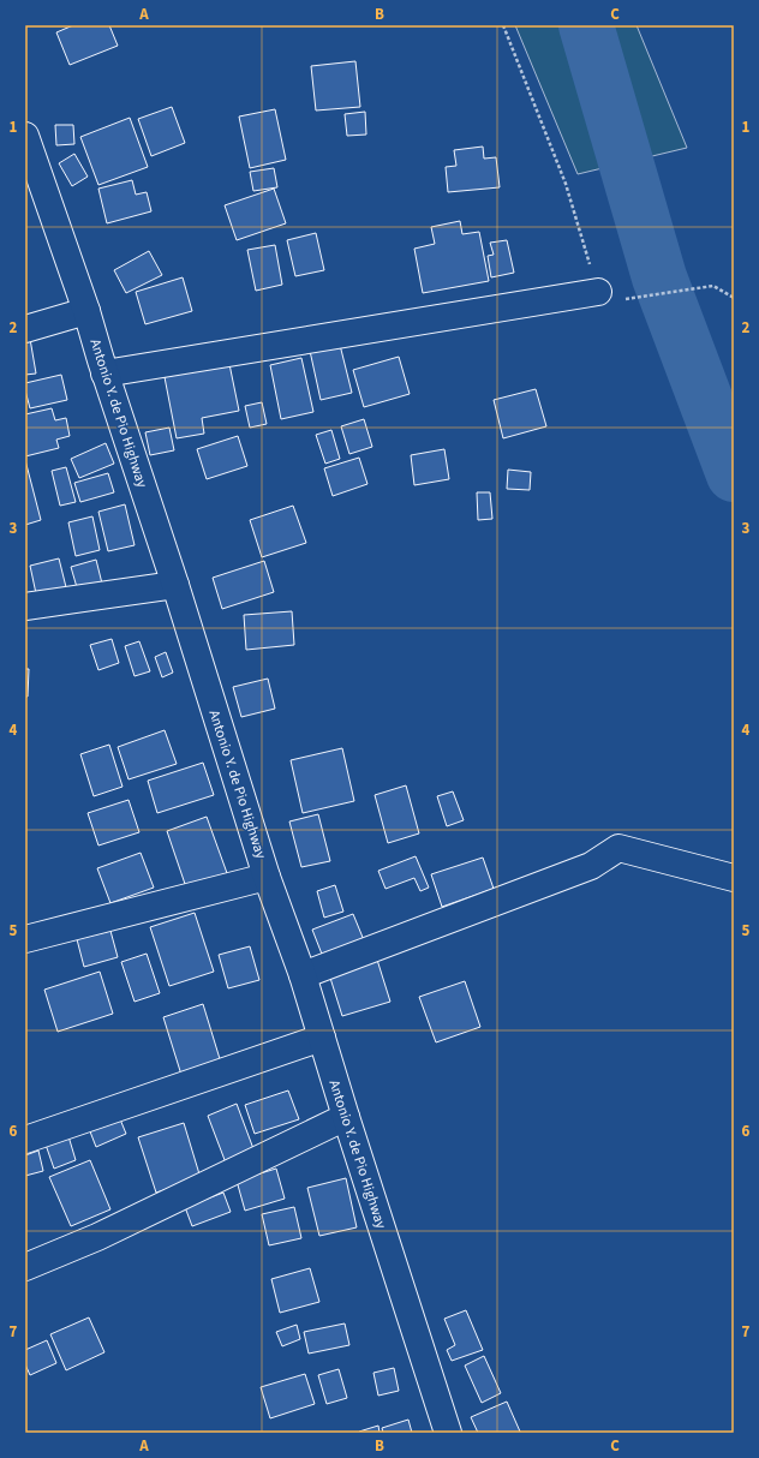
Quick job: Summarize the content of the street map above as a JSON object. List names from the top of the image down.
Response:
{
  "streets": {
    "main road": ["Antonio Y. de Pio Highway"]
  },
  "grid": {
    "columns": ["A", "B", "C"],
    "rows": [
      "1",
      "2",
      "3",
      "4",
      "5",
      "6",
      "7"
    ]
  }
}
